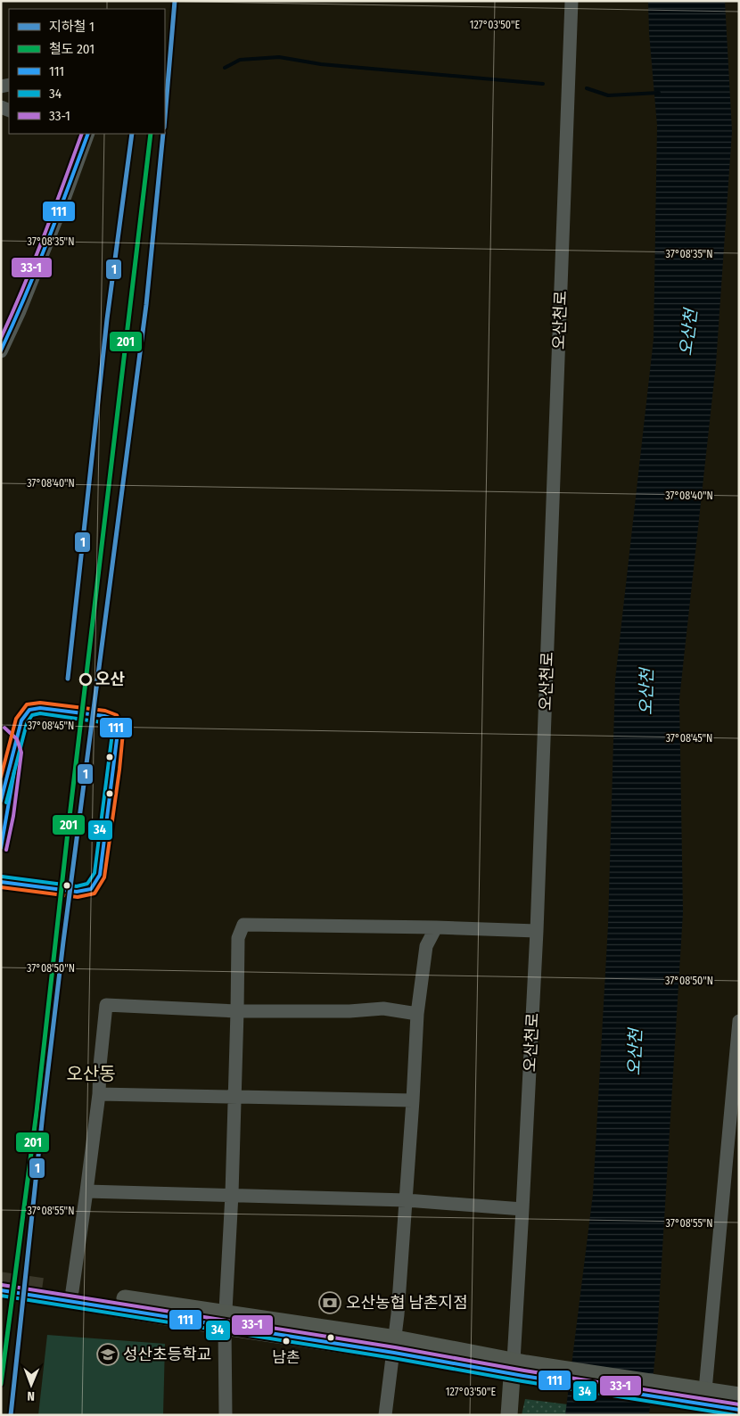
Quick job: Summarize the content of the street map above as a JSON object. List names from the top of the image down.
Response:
{
  "streets": {
    "main road": ["오산천로"]
  },
  "districts": ["오산동"],
  "water": ["오산천"],
  "places": {
    "other": ["오산", "남촌"],
    "bank": ["오산농협 남촌지점"],
    "school or university": ["성산초등학교"]
  },
  "lines": [
    "metro line 1",
    "rail line 201",
    "transit line 111",
    "transit line 33-1",
    "transit line 34"
  ],
  "legend": [
    "지하철 1",
    "철도 201",
    "111",
    "34",
    "33-1"
  ],
  "north": "bottom",
  "coordinates": [
    "127°03'50\"E",
    "37°08'35\"N",
    "37°08'40\"N",
    "37°08'45\"N",
    "37°08'50\"N",
    "37°08'55\"N"
  ]
}
